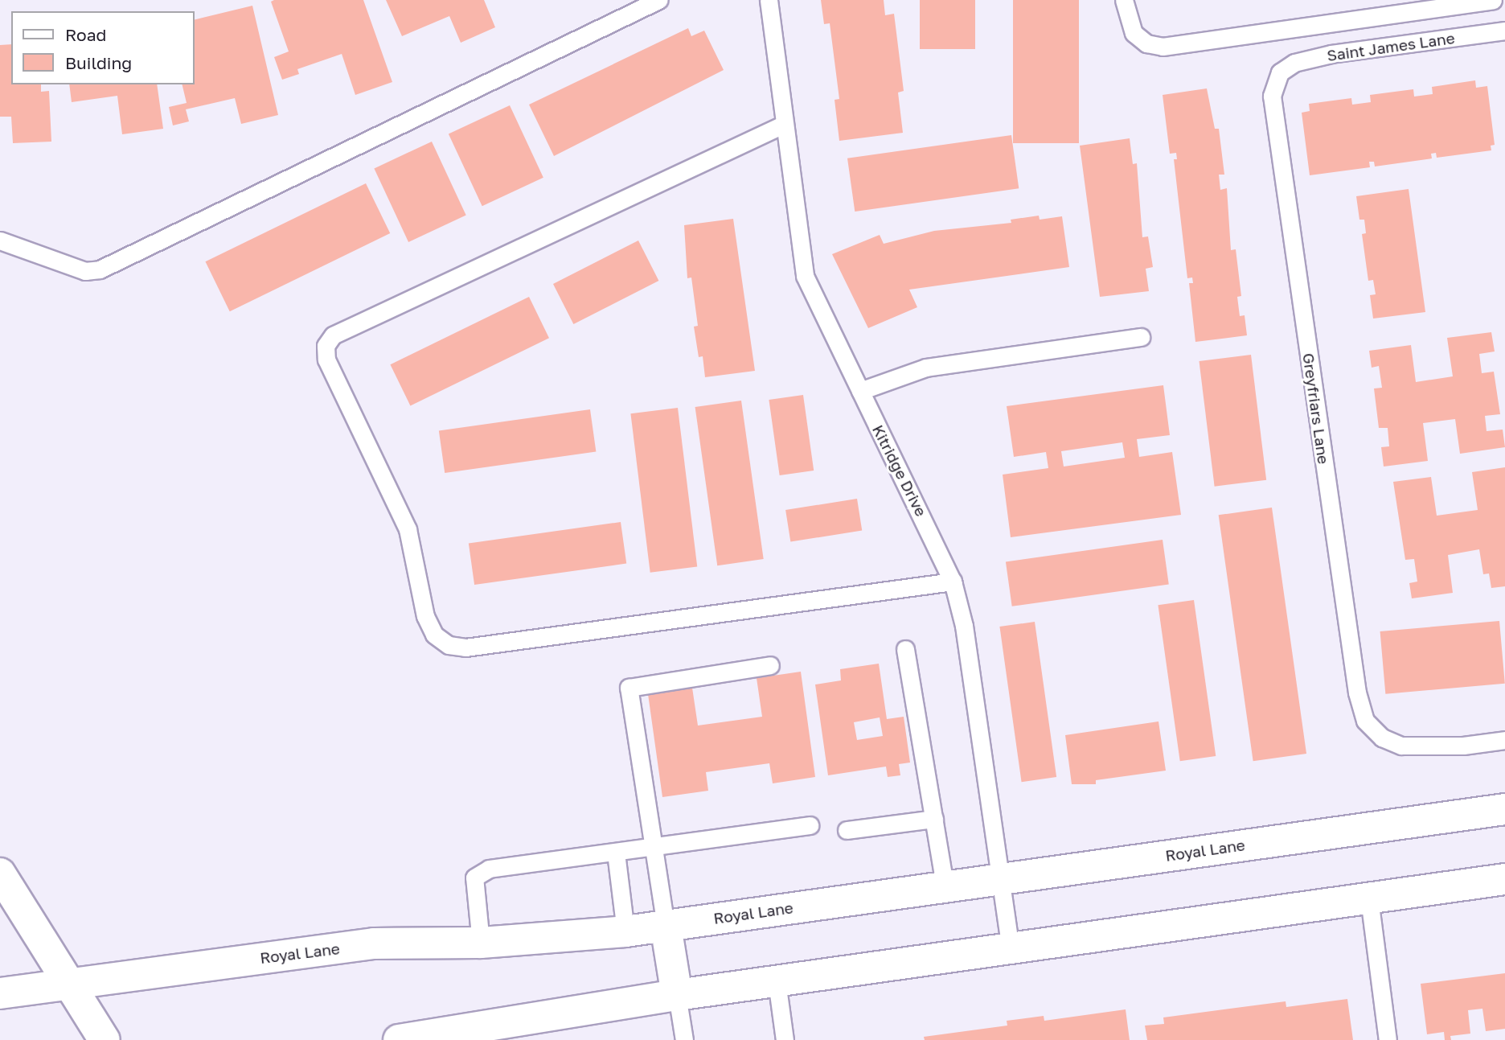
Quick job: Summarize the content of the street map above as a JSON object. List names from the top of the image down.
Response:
{
  "streets": {
    "main road": ["Royal Lane"],
    "lane": ["Saint James Lane", "Greyfriars Lane", "Kitridge Drive"]
  },
  "crossings": [
    ["Saint James Lane", "Greyfriars Lane"],
    ["Kitridge Drive", "Royal Lane"]
  ],
  "legend": ["Road", "Building"]
}
